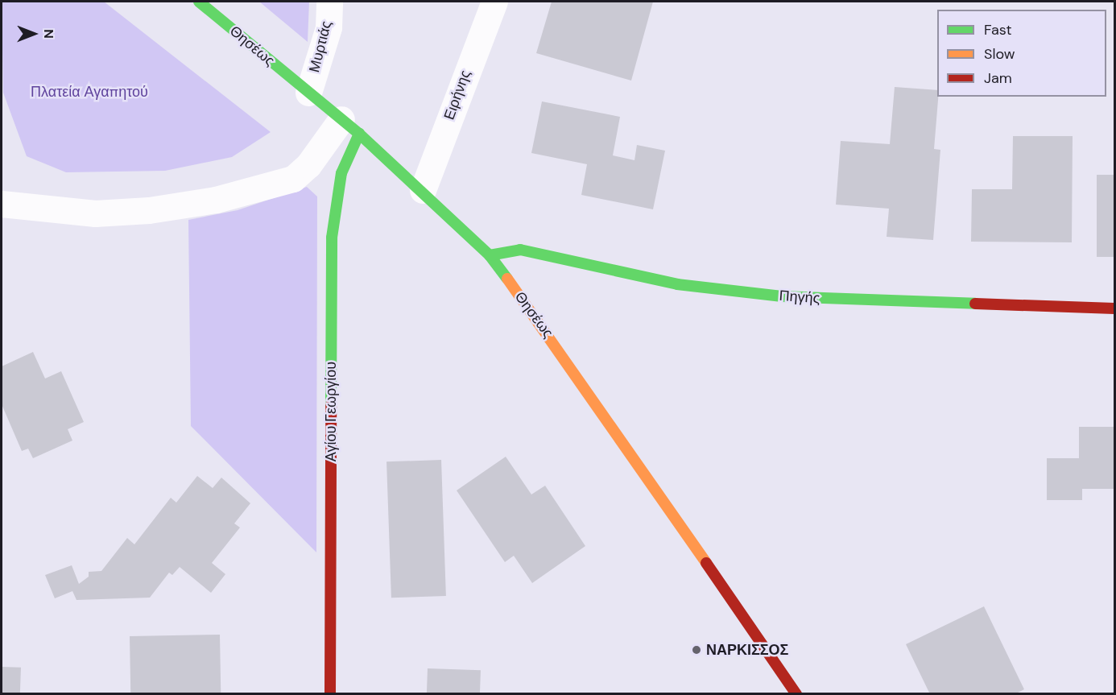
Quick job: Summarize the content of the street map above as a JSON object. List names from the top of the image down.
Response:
{
  "streets": {
    "street": [
      "Θησέως",
      "Μυρτιάς",
      "Ειρήνης",
      "Πηγής",
      "Αγίου Γεωργίου"
    ]
  },
  "crossings": [
    ["Θησέως", "Μυρτιάς"],
    ["Θησέως", "Ειρήνης"],
    ["Θησέως", "Πηγής"],
    ["Θησέως", "Αγίου Γεωργίου"]
  ],
  "parks": ["Πλατεία Αγαπητού"],
  "places": ["ΝΑΡΚΙΣΣΟΣ"],
  "legend": ["Fast", "Slow", "Jam"],
  "north": "right"
}
